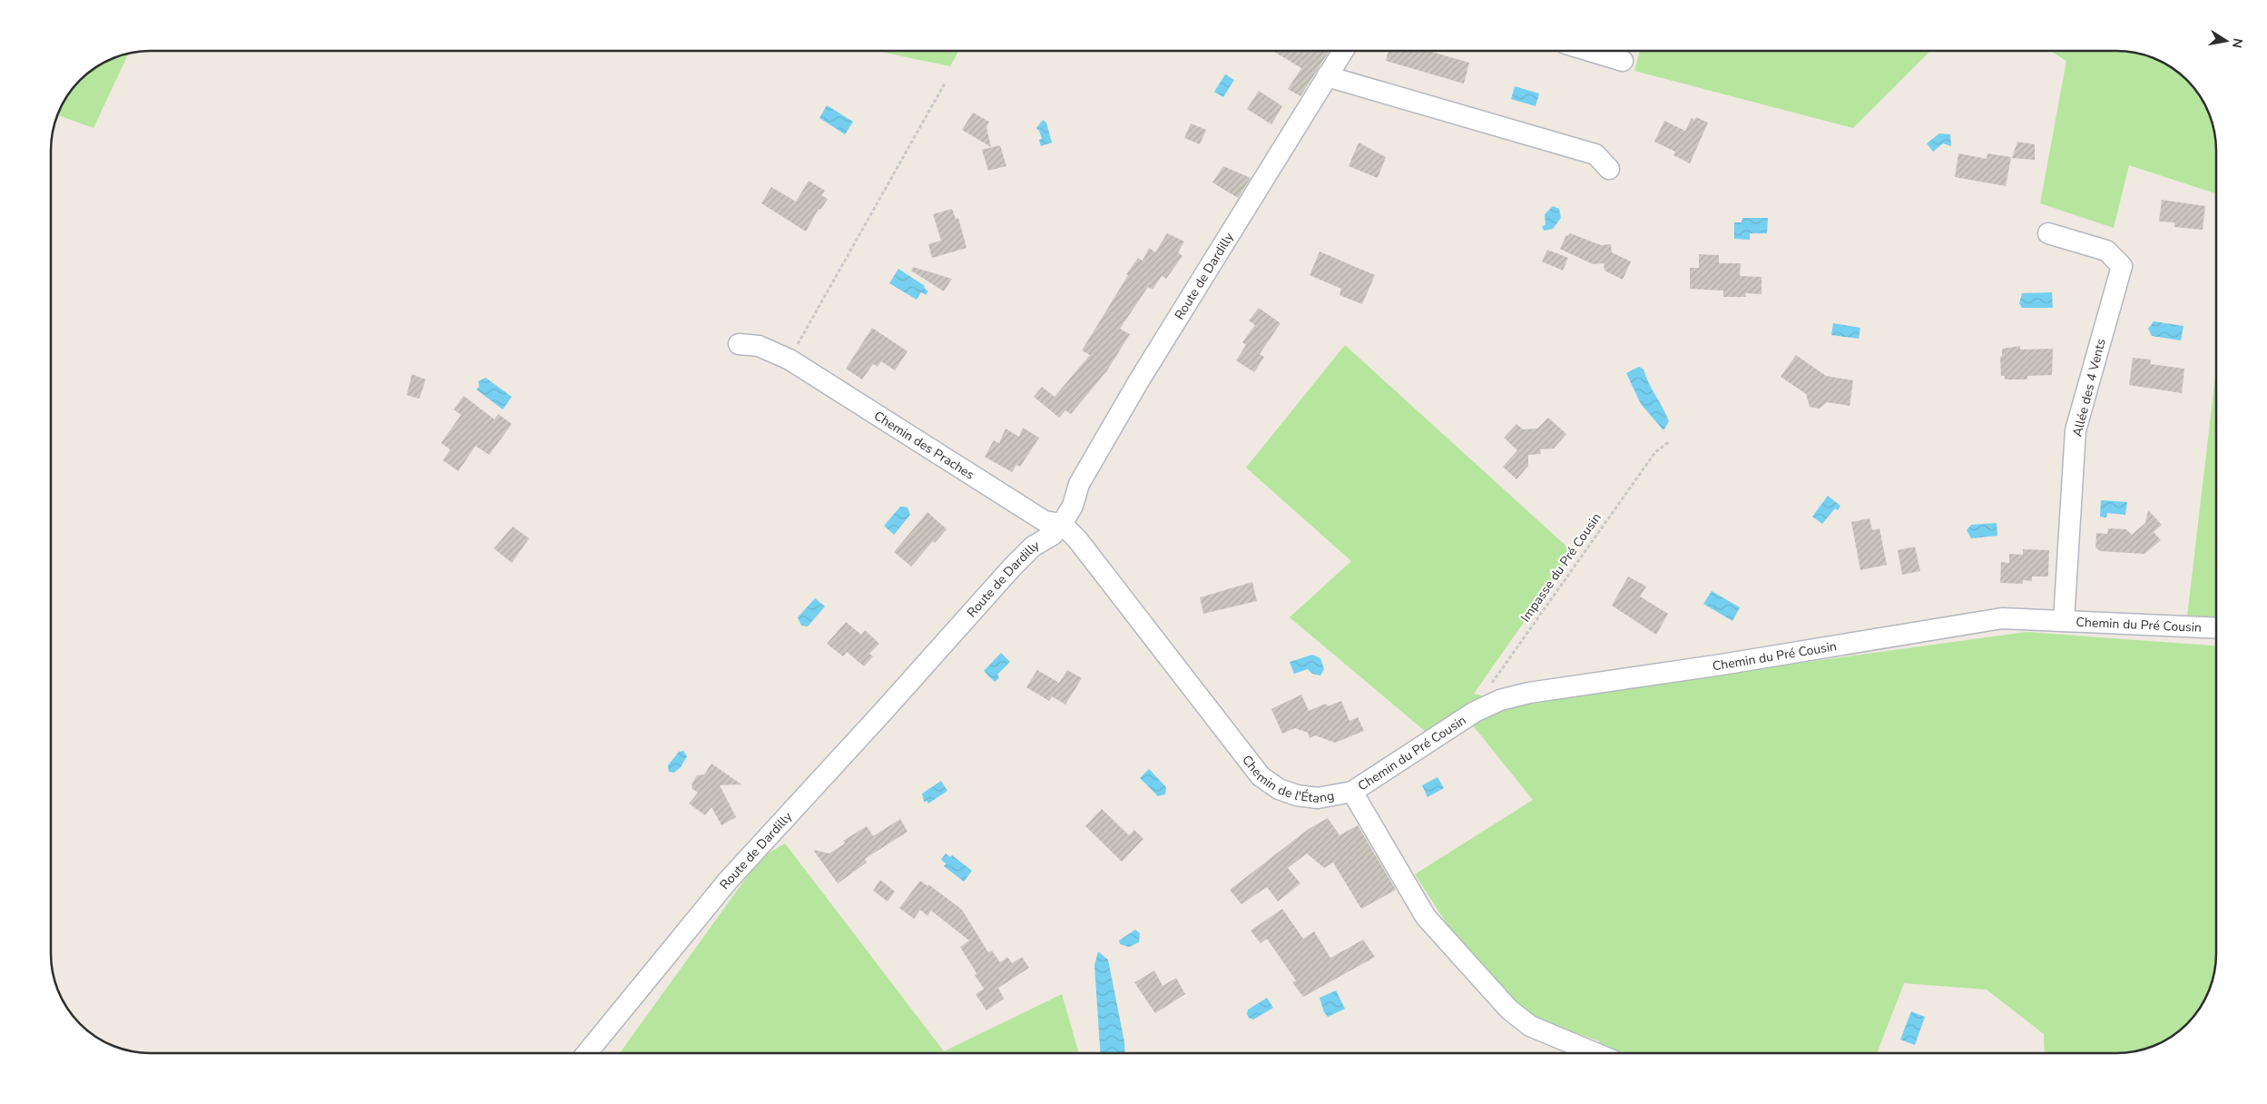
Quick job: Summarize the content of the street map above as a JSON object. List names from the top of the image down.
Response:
{
  "streets": {
    "street": [
      "Route de Dardilly",
      "Allée des 4 Vents",
      "Chemin des Praches",
      "Chemin du Pré Cousin",
      "Chemin de l'Étang"
    ],
    "path": ["Impasse du Pré Cousin"]
  },
  "crossings": [
    ["Route de Dardilly", "Chemin des Praches"],
    ["Route de Dardilly", "Chemin de l'Étang"],
    ["Allée des 4 Vents", "Chemin du Pré Cousin"],
    ["Chemin des Praches", "Chemin de l'Étang"],
    ["Chemin du Pré Cousin", "Chemin de l'Étang"]
  ],
  "north": "right"
}
